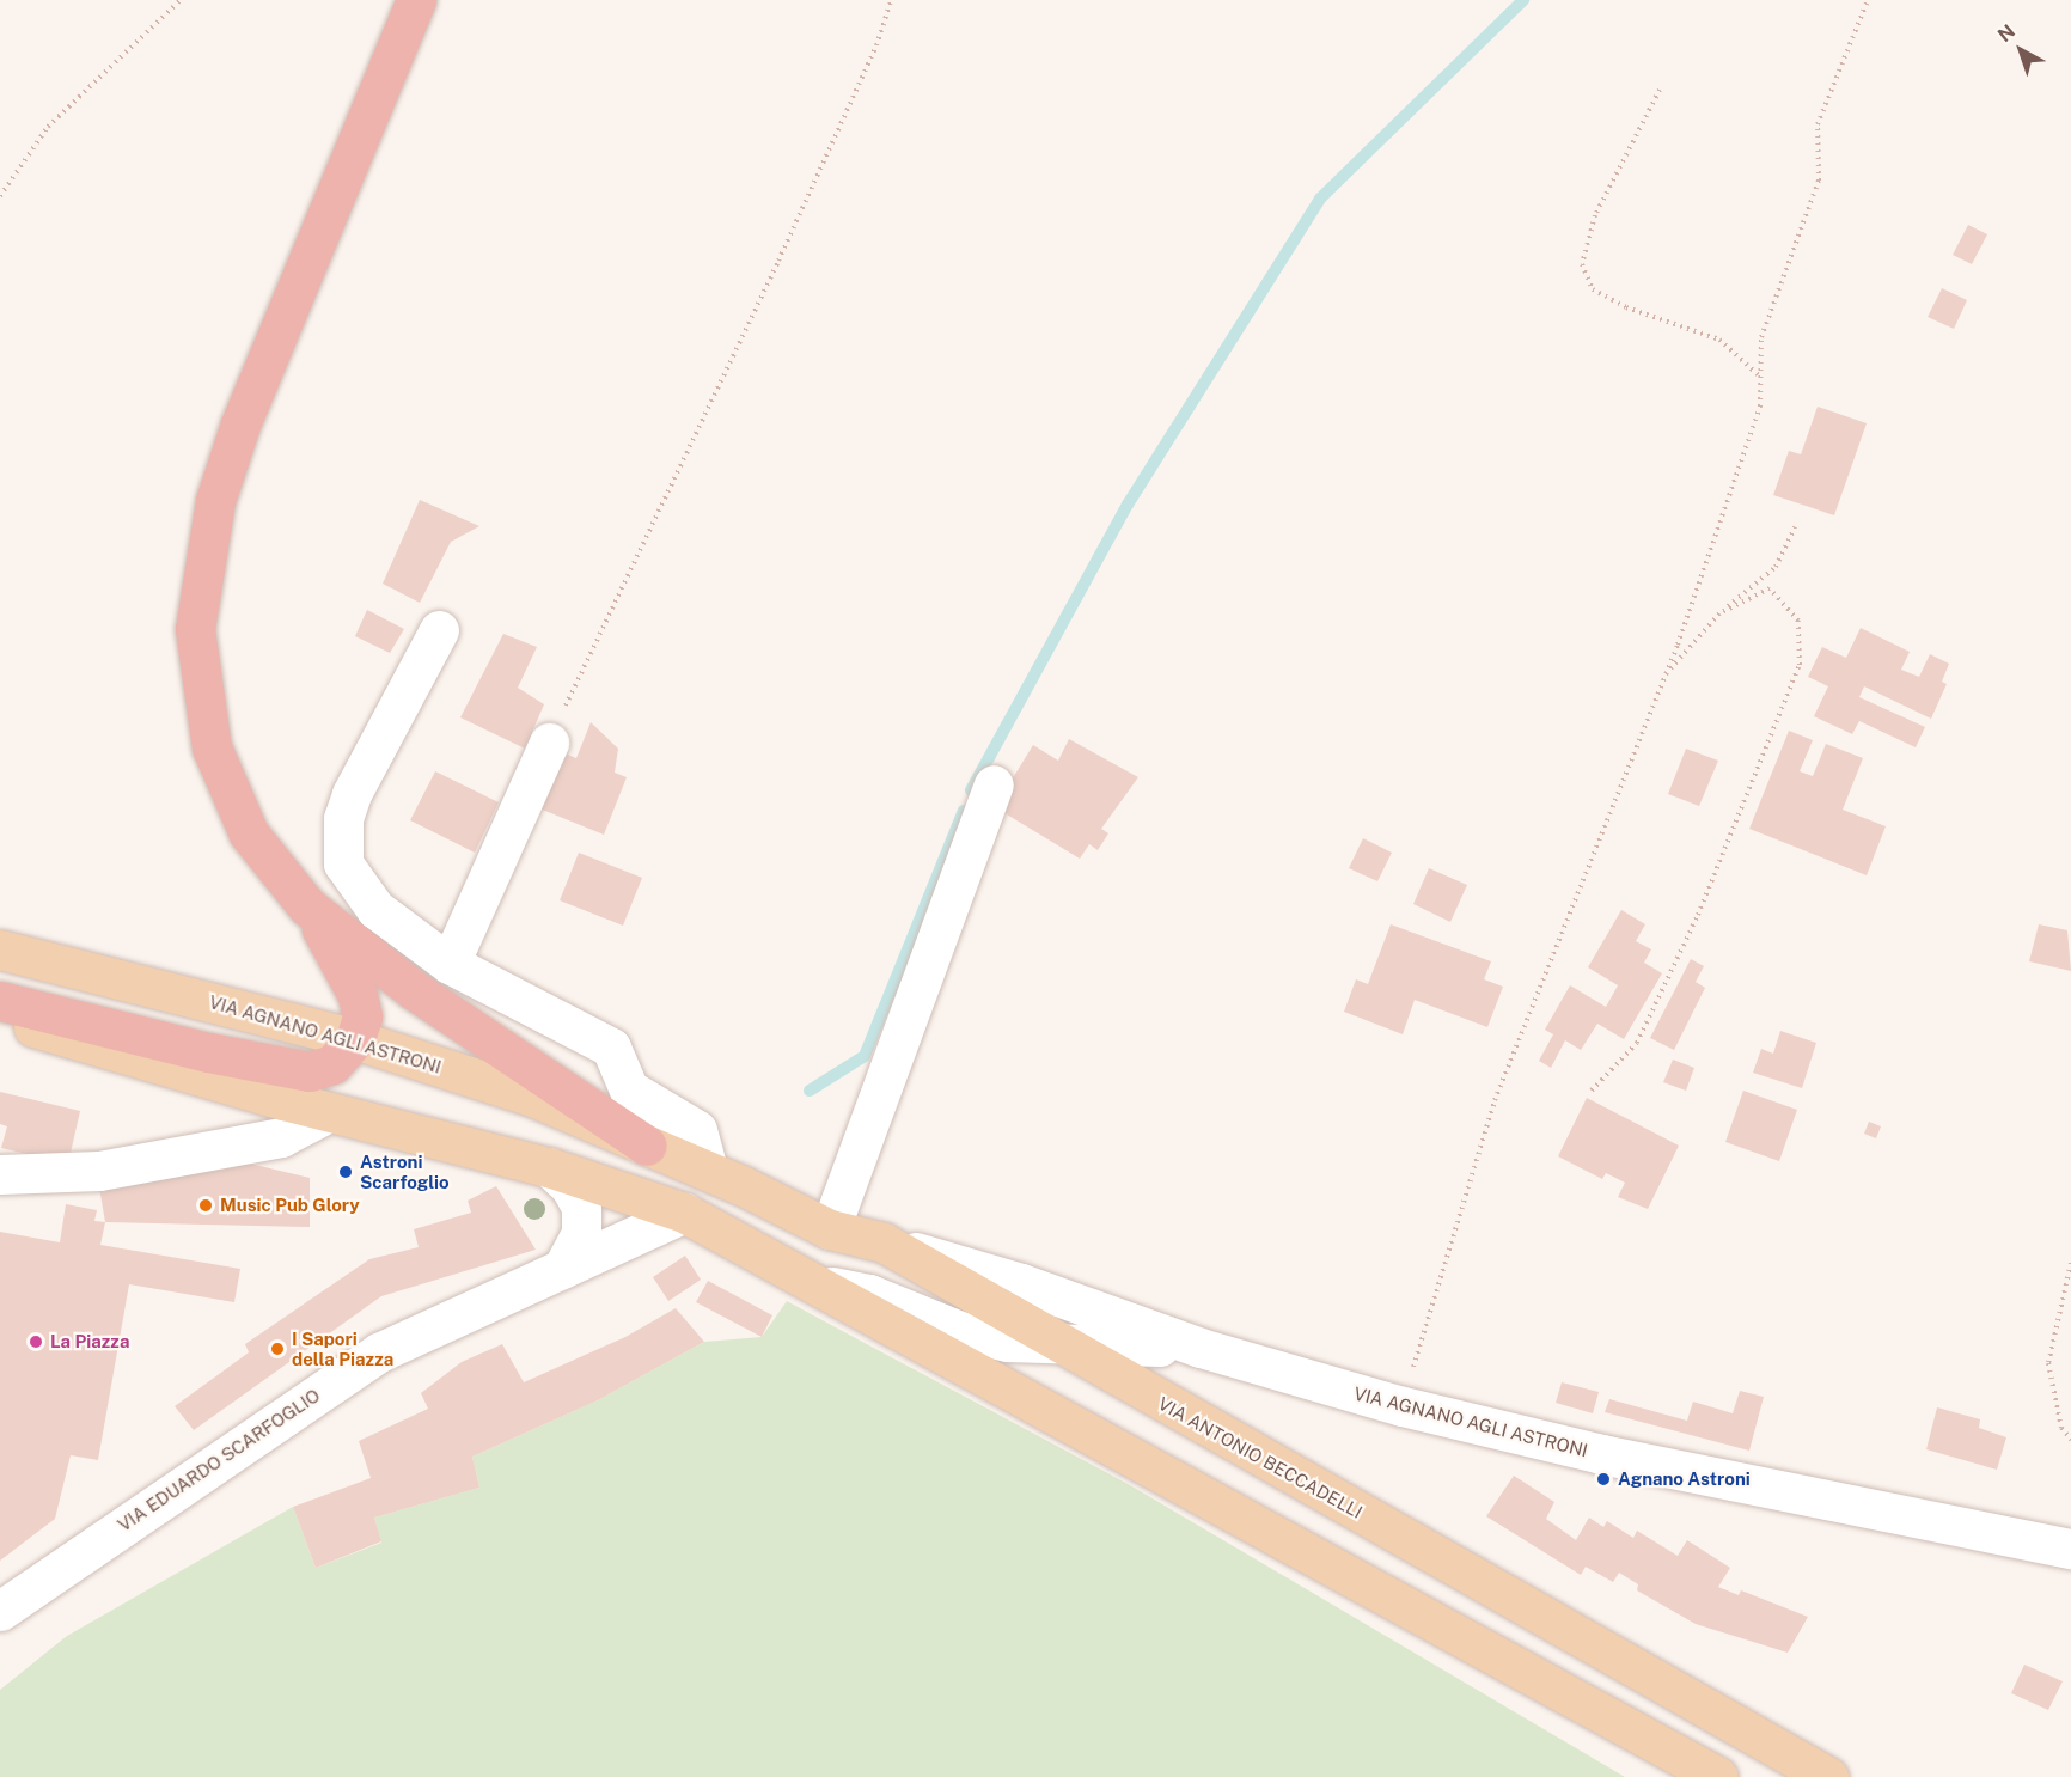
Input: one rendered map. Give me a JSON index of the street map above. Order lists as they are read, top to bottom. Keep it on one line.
{"streets":{"main road":["VIA AGNANO AGLI ASTRONI","VIA ANTONIO BECCADELLI"],"street":["VIA EDUARDO SCARFOGLIO"]},"crossings":[["VIA AGNANO AGLI ASTRONI","VIA ANTONIO BECCADELLI"]],"places":["Astroni Scarfoglio","Music Pub Glory","La Piazza","I Sapori della Piazza","Agnano Astroni"],"north":"top left"}
